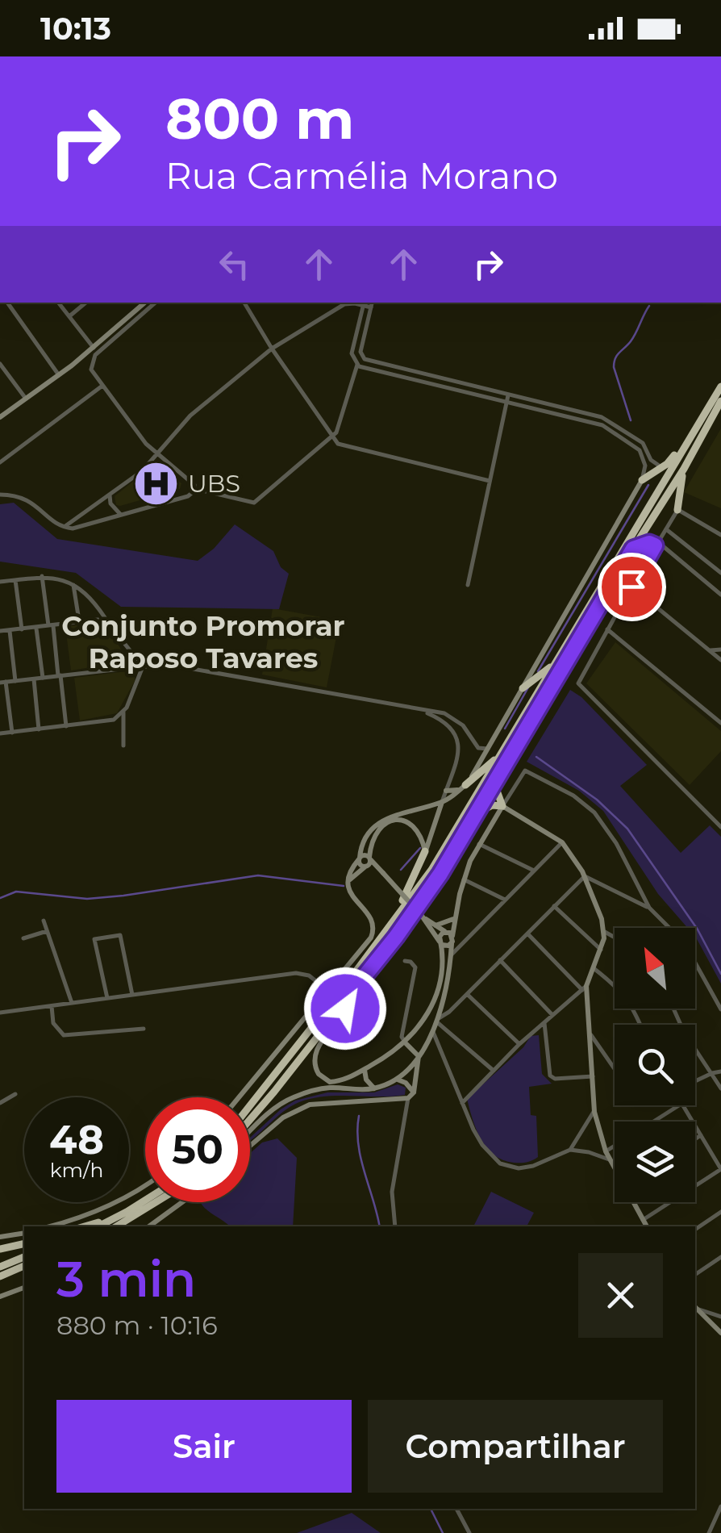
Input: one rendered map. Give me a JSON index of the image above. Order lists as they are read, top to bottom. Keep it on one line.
{"districts":["Conjunto Promorar Raposo Tavares"],"places":{"hospital":["UBS"]},"north":"top left","page":{"status":"10:13","turn":["800 m","Rua Carmélia Morano"],"speed":"48 km/h","limit":"50","heading":["3 min","880 m · 10:16"],"buttons":["Sair","Compartilhar"]}}
